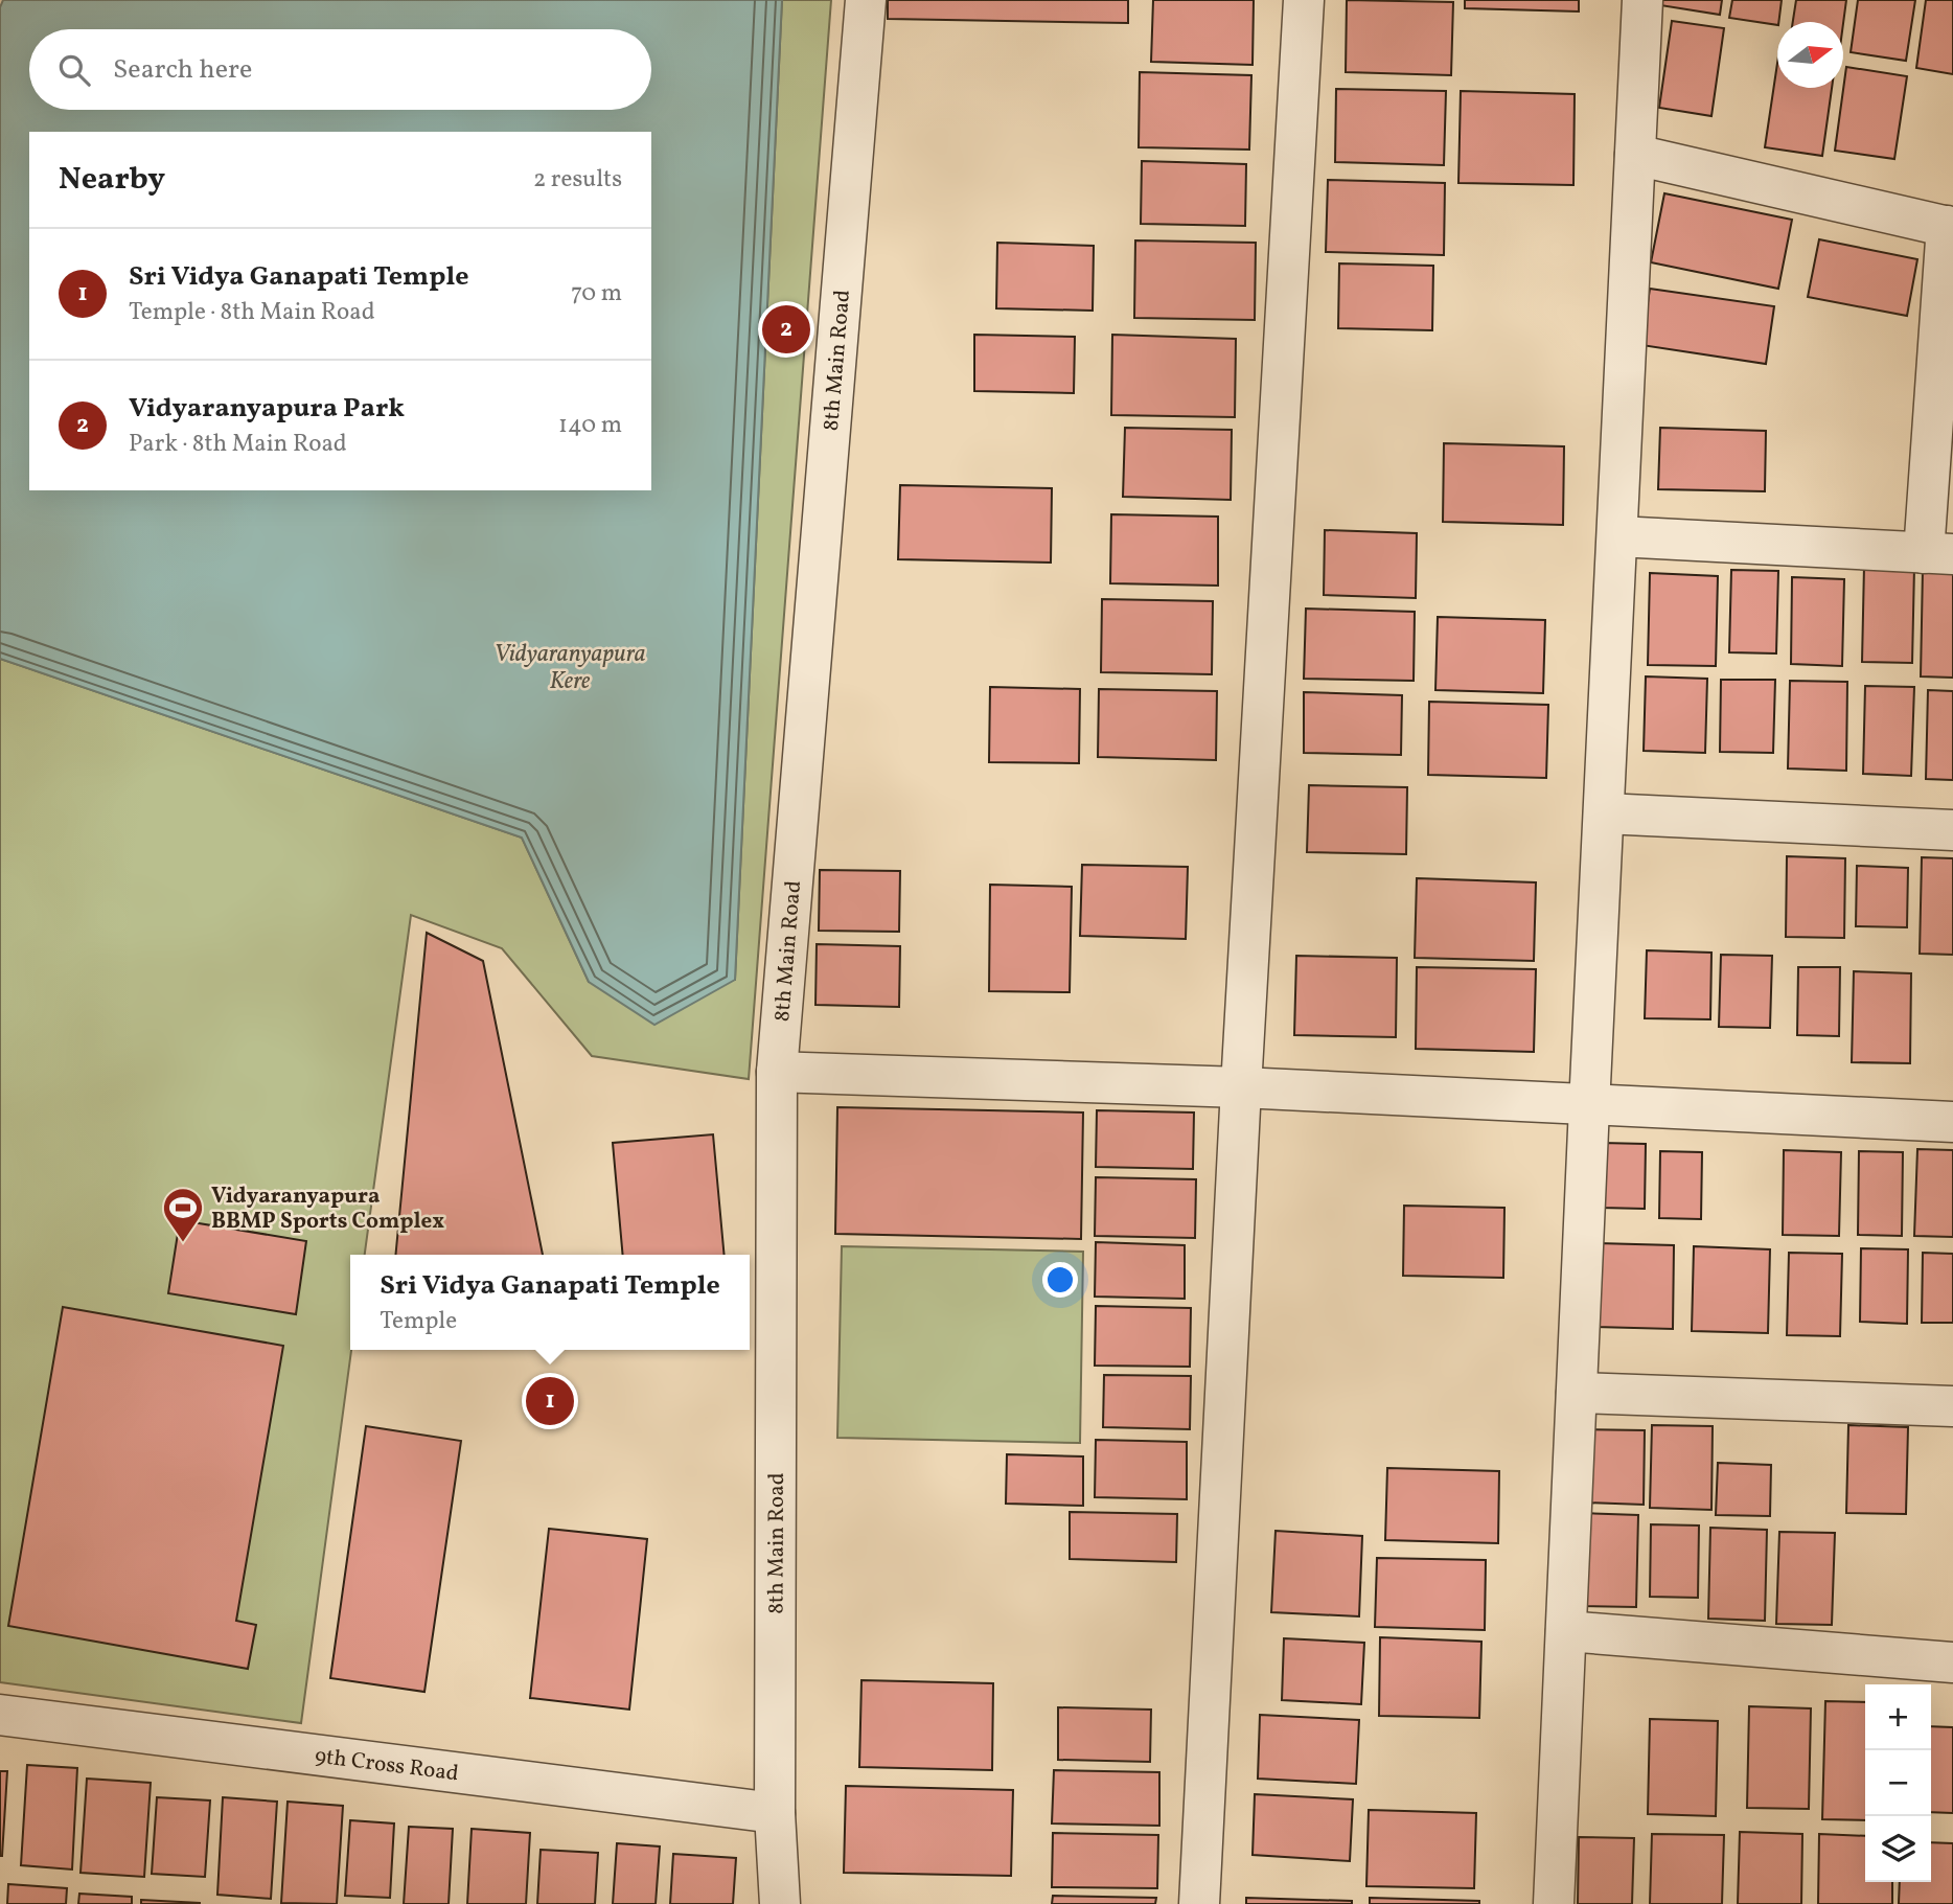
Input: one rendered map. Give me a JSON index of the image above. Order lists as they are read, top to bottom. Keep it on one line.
{"streets":{"street":["8th Main Road","9th Cross Road"]},"crossings":[["8th Main Road","9th Cross Road"]],"water":["Vidyaranyapura Kere"],"places":{"sports":["Vidyaranyapura BBMP Sports Complex"]},"north":"right","page":{"search":"Search here","heading":["Nearby","2 results"],"list":[{"mark":"1","name":"Sri Vidya Ganapati Temple","note":"Temple · 8th Main Road","value":"70 m"},{"mark":"2","name":"Vidyaranyapura Park","note":"Park · 8th Main Road","value":"140 m"}],"pins":["2","1"],"popup":["Sri Vidya Ganapati Temple","Temple"],"map_buttons":["+","−"]}}
